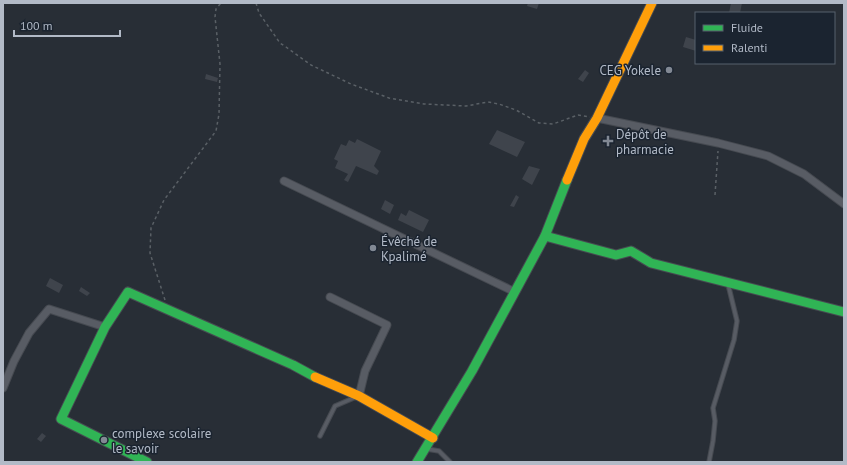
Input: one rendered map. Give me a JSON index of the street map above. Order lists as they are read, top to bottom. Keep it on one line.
{"places":{"other":["CEG Yokele","Évêché de Kpalimé","complexe scolaire le savoir"],"health":["Dépôt de pharmacie"]},"legend":["Fluide","Ralenti"],"scale_bar":"100 m"}
